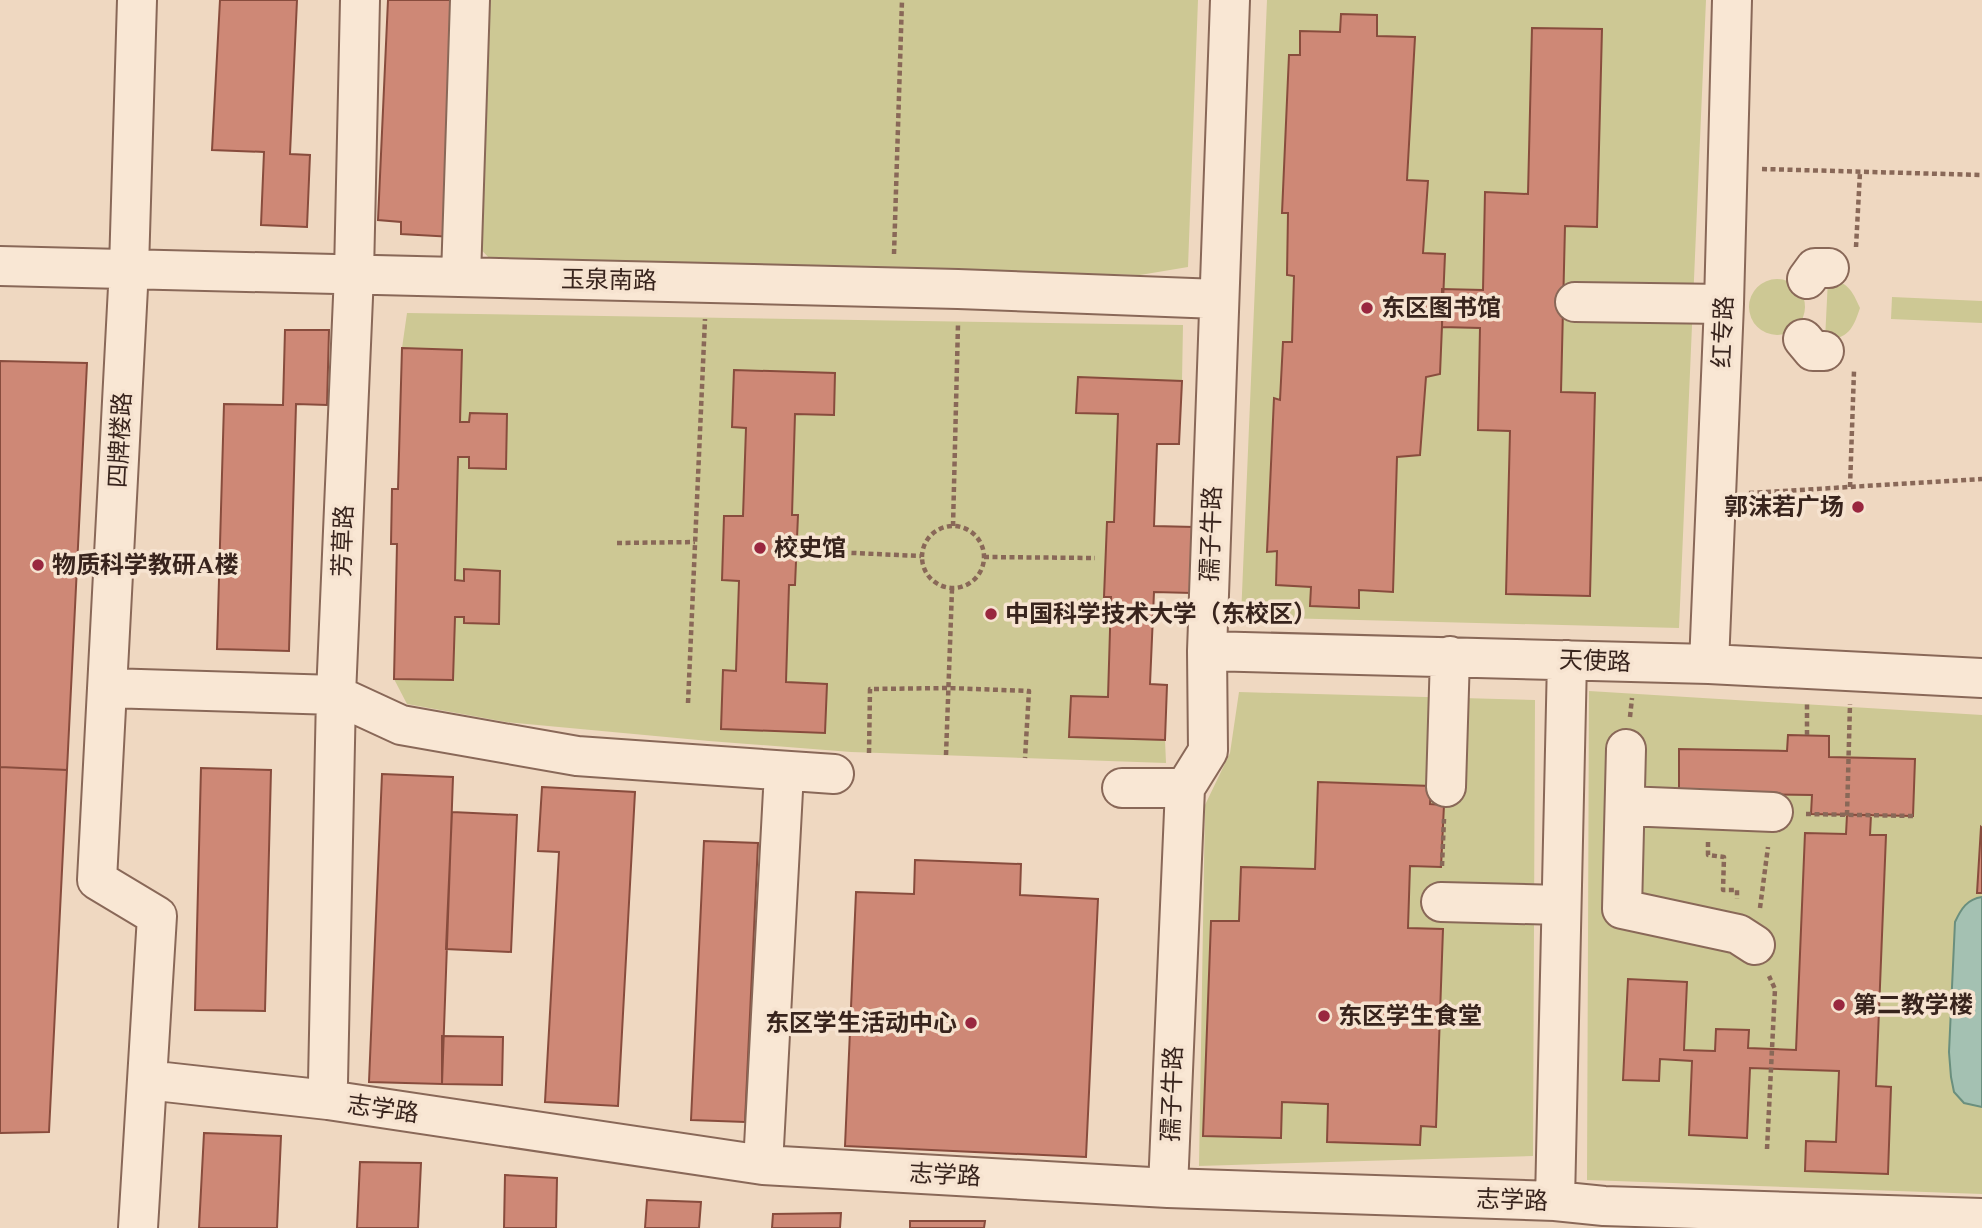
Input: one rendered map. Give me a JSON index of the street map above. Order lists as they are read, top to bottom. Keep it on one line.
{"streets":{"street":["玉泉南路","红专路","四牌楼路","孺子牛路","芳草路","天使路","志学路"]},"crossings":[["玉泉南路","四牌楼路"],["玉泉南路","孺子牛路"],["玉泉南路","芳草路"],["红专路","天使路"],["四牌楼路","志学路"],["孺子牛路","天使路"],["孺子牛路","志学路"]],"places":["东区图书馆","郭沫若广场","校史馆","物质科学教研A楼","中国科学技术大学（东校区）","第二教学楼","东区学生食堂","东区学生活动中心"]}
